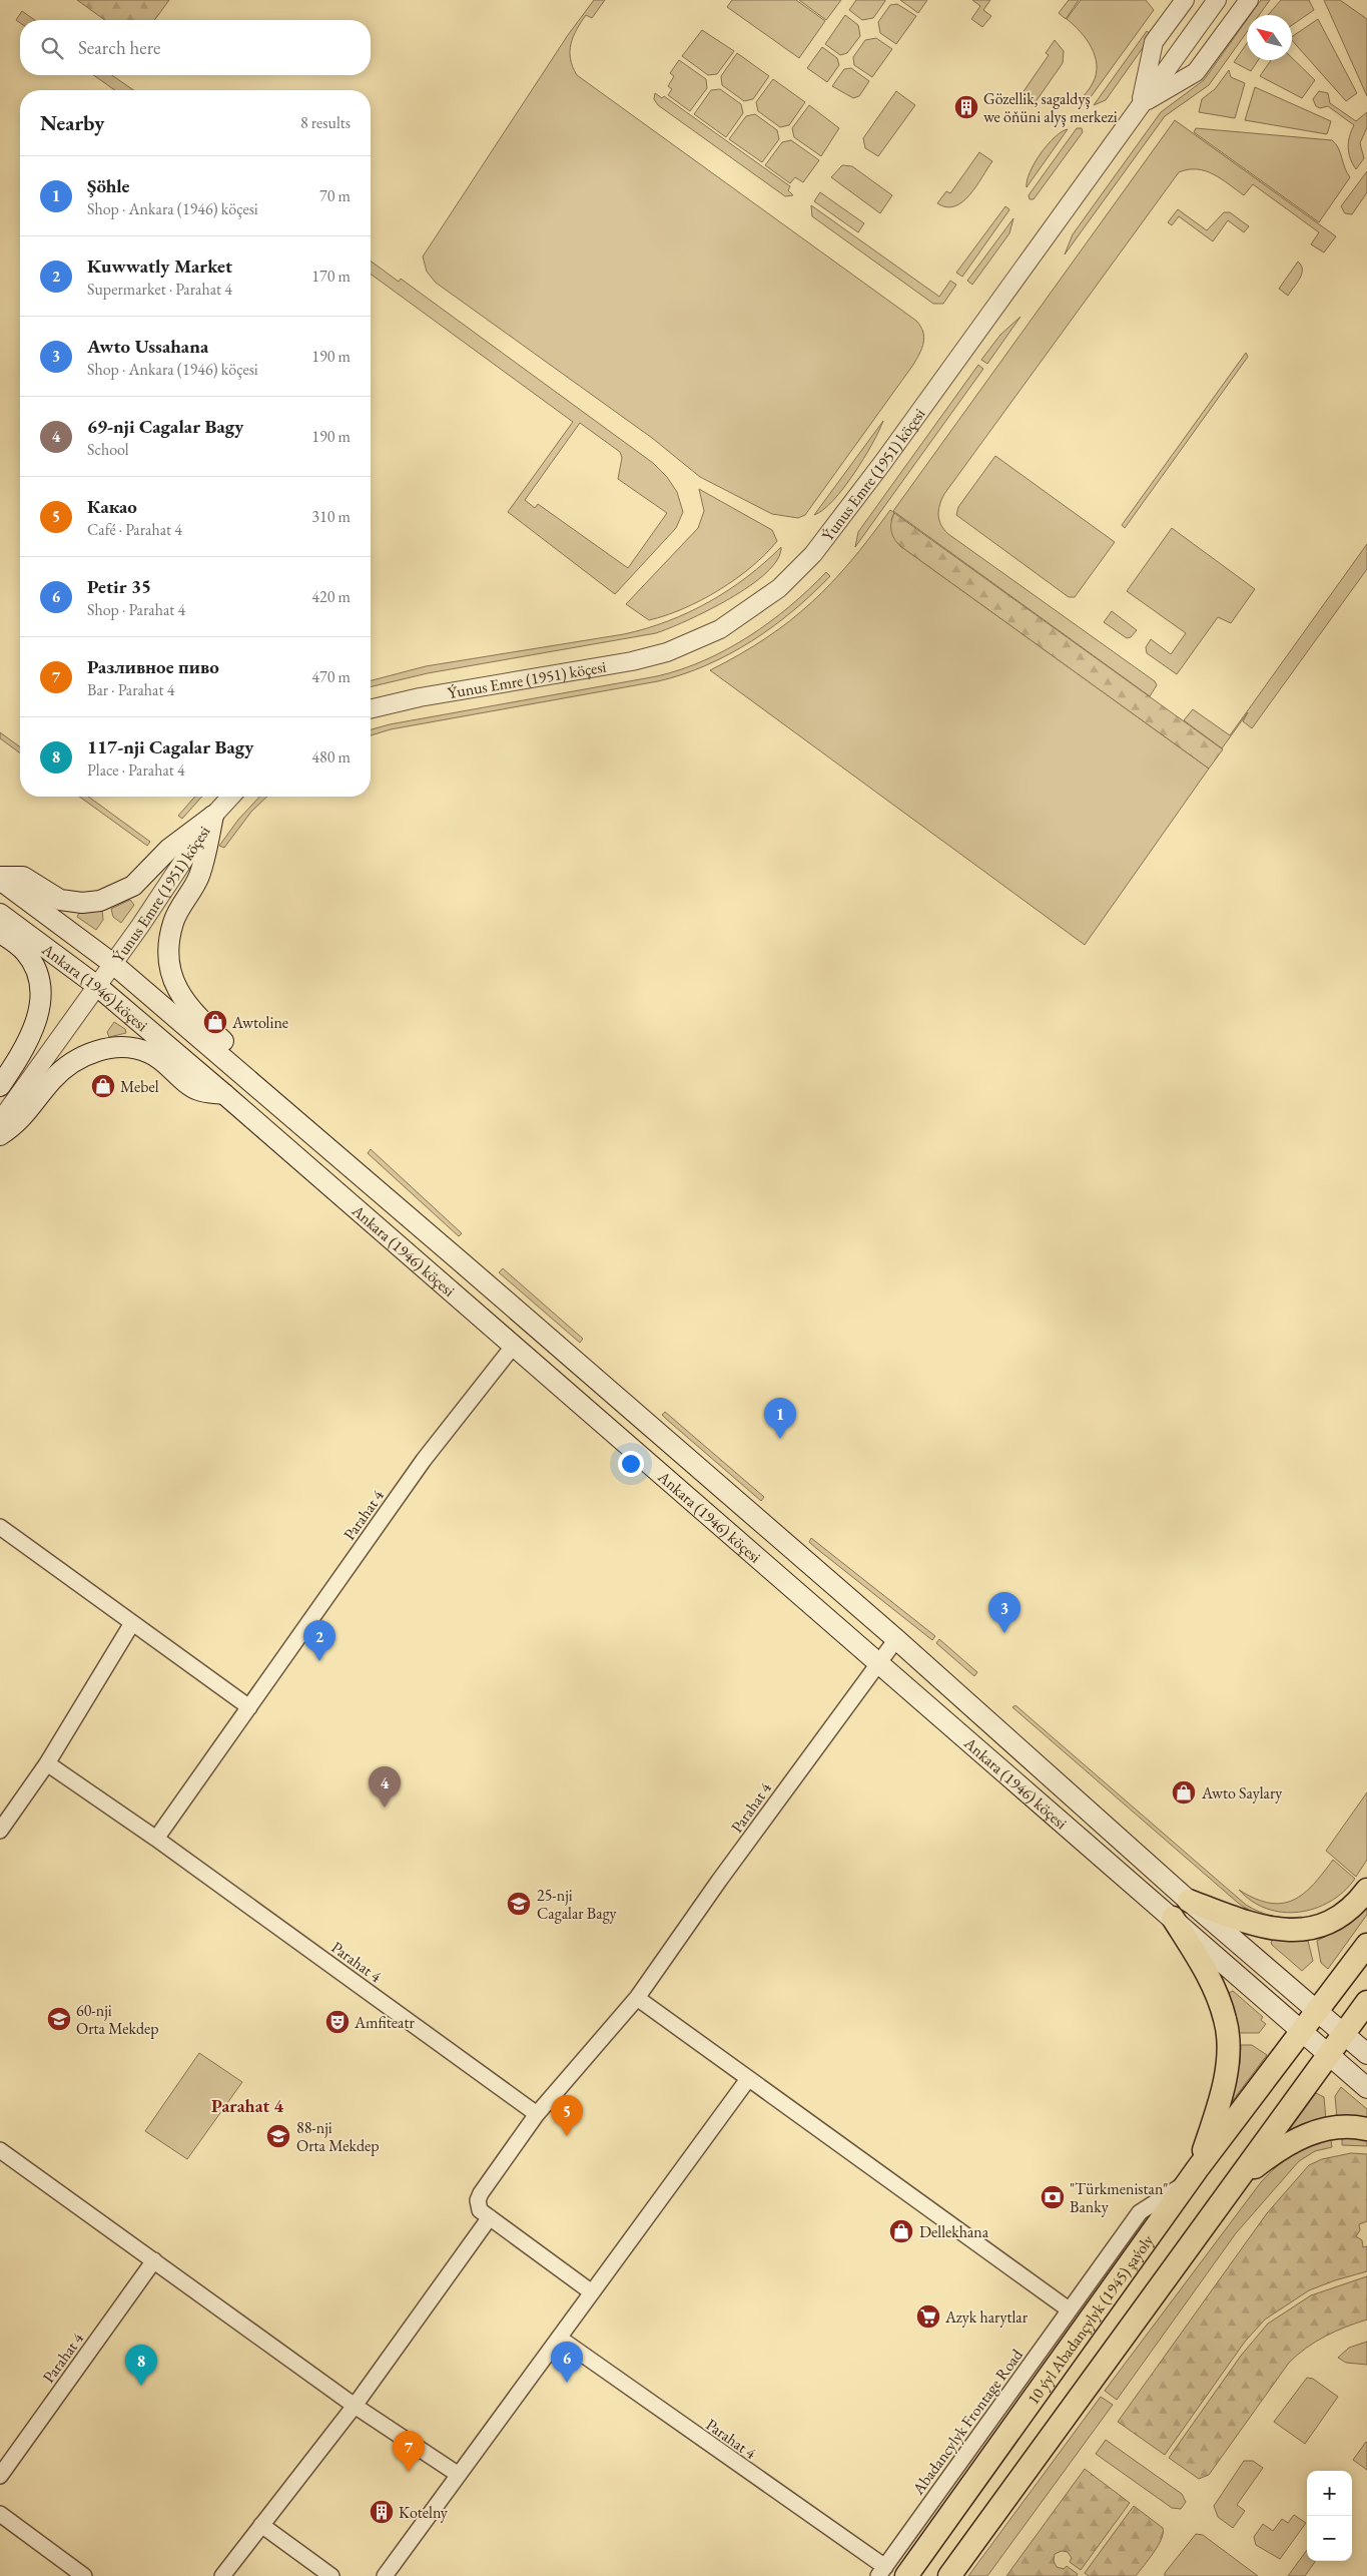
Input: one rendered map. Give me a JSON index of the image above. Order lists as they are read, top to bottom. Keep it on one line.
{"streets":{"main road":["Ankara (1946) köçesi","10 ýyl Abadançylyk (1945) şaýoly"],"street":["Ýunus Emre (1951) köçesi","Parahat 4","Abadancylyk Frontage Road"]},"crossings":[["Ýunus Emre (1951) köçesi","Ankara (1946) köçesi"],["Ankara (1946) köçesi","Parahat 4"],["Ankara (1946) köçesi","10 ýyl Abadançylyk (1945) şaýoly"],["Parahat 4","Abadancylyk Frontage Road"],["10 ýyl Abadançylyk (1945) şaýoly","Abadancylyk Frontage Road"]],"districts":["Parahat 4"],"places":{"building":["Gözellik, sagaldyş we öňüni alyş merkezi","Kotelny"],"shop":["Awtoline","Mebel","Awto Saylary","Dellekhana"],"school or university":["25-nji Cagalar Bagy","60-nji Orta Mekdep","88-nji Orta Mekdep"],"theatre":["Amfiteatr"],"bank":["\"Türkmenistan\" Banky"],"supermarket":["Azyk harytlar"]},"north":"top left","page":{"search":"Search here","heading":["Nearby","8 results"],"list":[{"mark":"1","name":"Şöhle","note":"Shop · Ankara (1946) köçesi","value":"70 m"},{"mark":"2","name":"Kuwwatly Market","note":"Supermarket · Parahat 4","value":"170 m"},{"mark":"3","name":"Awto Ussahana","note":"Shop · Ankara (1946) köçesi","value":"190 m"},{"mark":"4","name":"69-nji Cagalar Bagy","note":"School","value":"190 m"},{"mark":"5","name":"Какао","note":"Café · Parahat 4","value":"310 m"},{"mark":"6","name":"Petir 35","note":"Shop · Parahat 4","value":"420 m"},{"mark":"7","name":"Разливное пиво","note":"Bar · Parahat 4","value":"470 m"},{"mark":"8","name":"117-nji Cagalar Bagy","note":"Place · Parahat 4","value":"480 m"}],"pins":["1","3","2","4","5","6","8","7"],"map_buttons":["+","−"]}}
